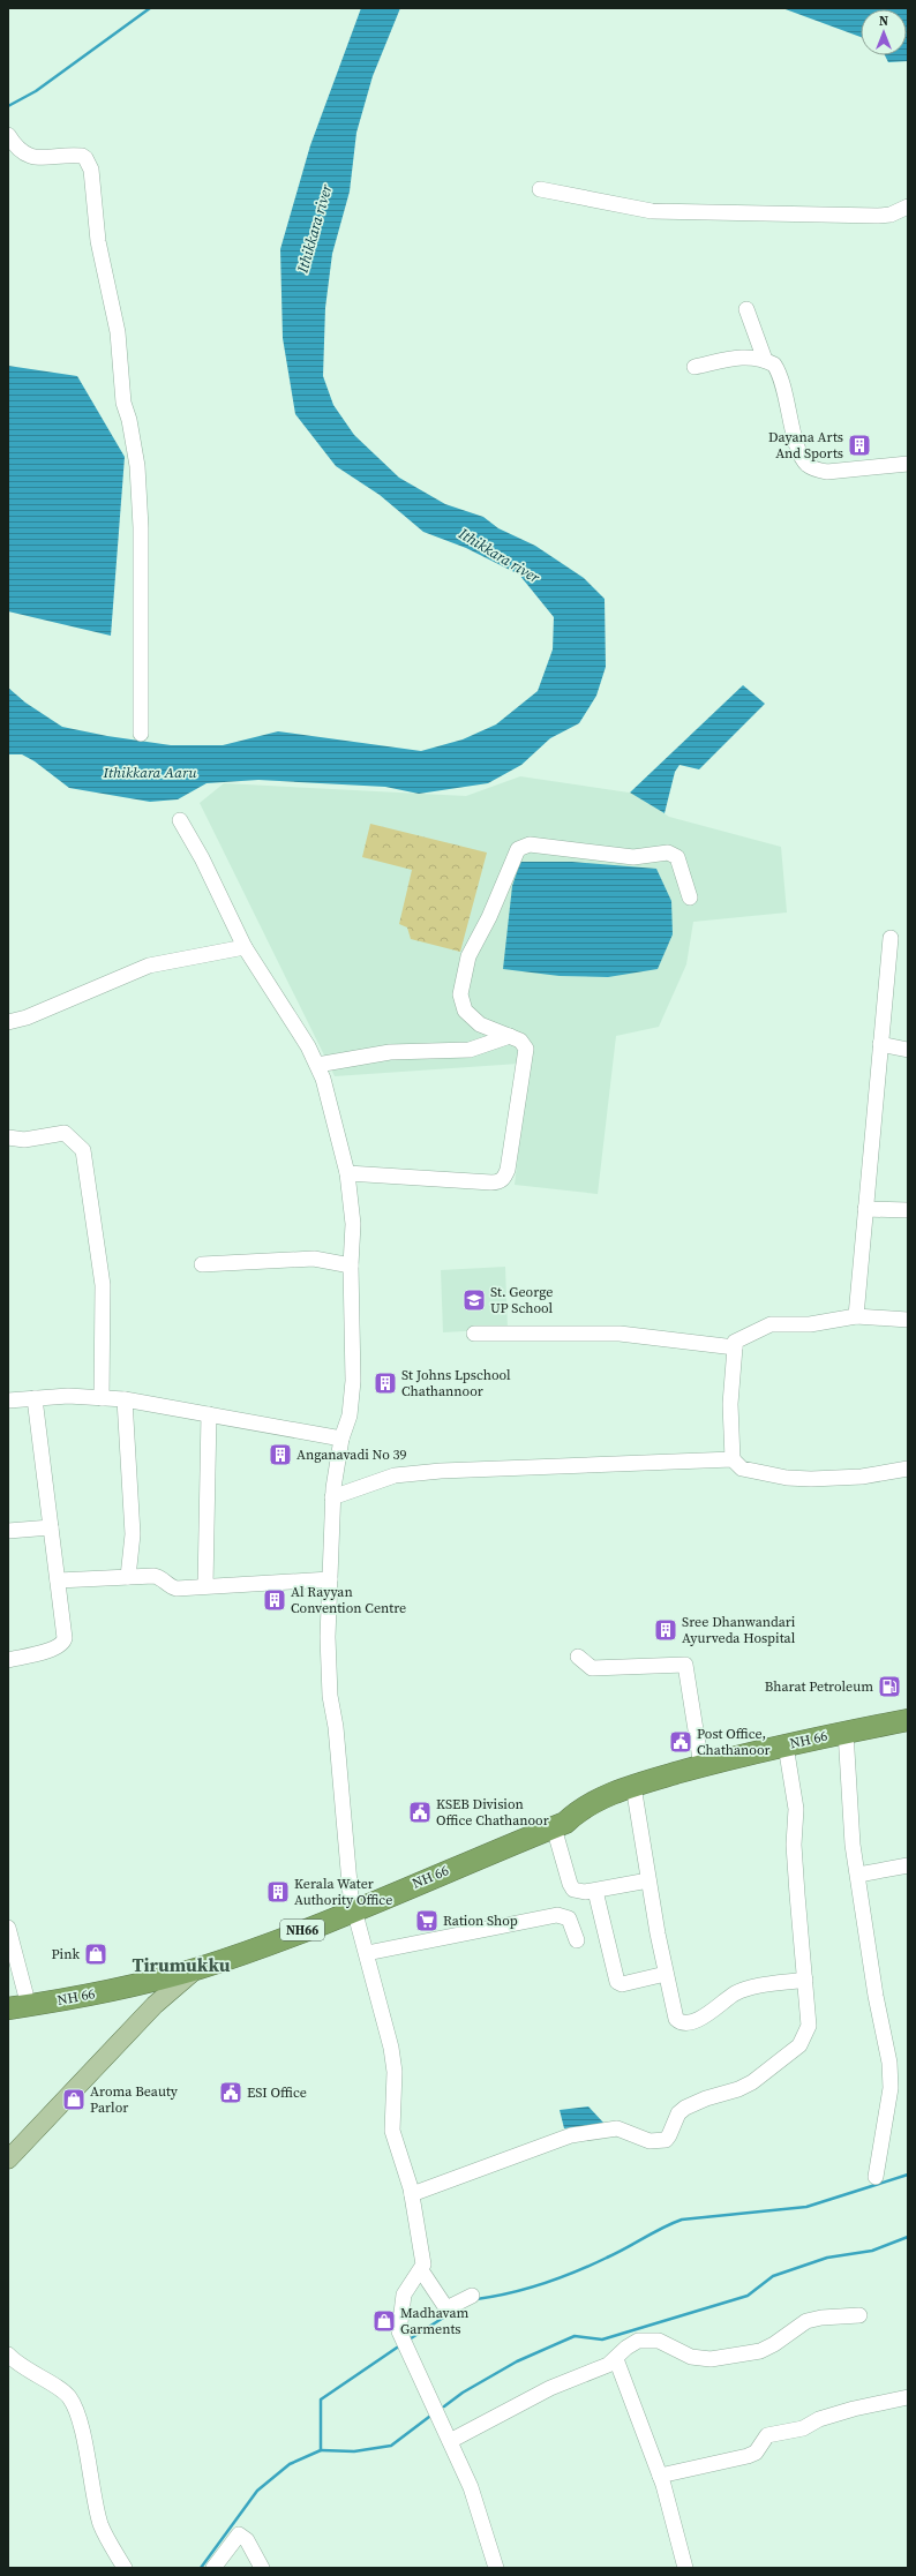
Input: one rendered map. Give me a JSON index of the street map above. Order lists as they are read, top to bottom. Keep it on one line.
{"streets":{"highway":["NH 66","NH66"]},"districts":["Tirumukku"],"water":["Ithikkara river","Ithikkara Aaru"],"places":{"building":["Dayana Arts And Sports","St Johns Lpschool Chathannoor","Anganavadi No 39","Al Rayyan Convention Centre","Sree Dhanwandari Ayurveda Hospital","Kerala Water Authority Office"],"school or university":["St. George UP School"],"fuel station":["Bharat Petroleum"],"public building":["Post Office, Chathanoor","KSEB Division Office Chathanoor","ESI Office"],"supermarket":["Ration Shop"],"shop":["Pink","Aroma Beauty Parlor","Madhavam Garments"]},"north":"top"}
